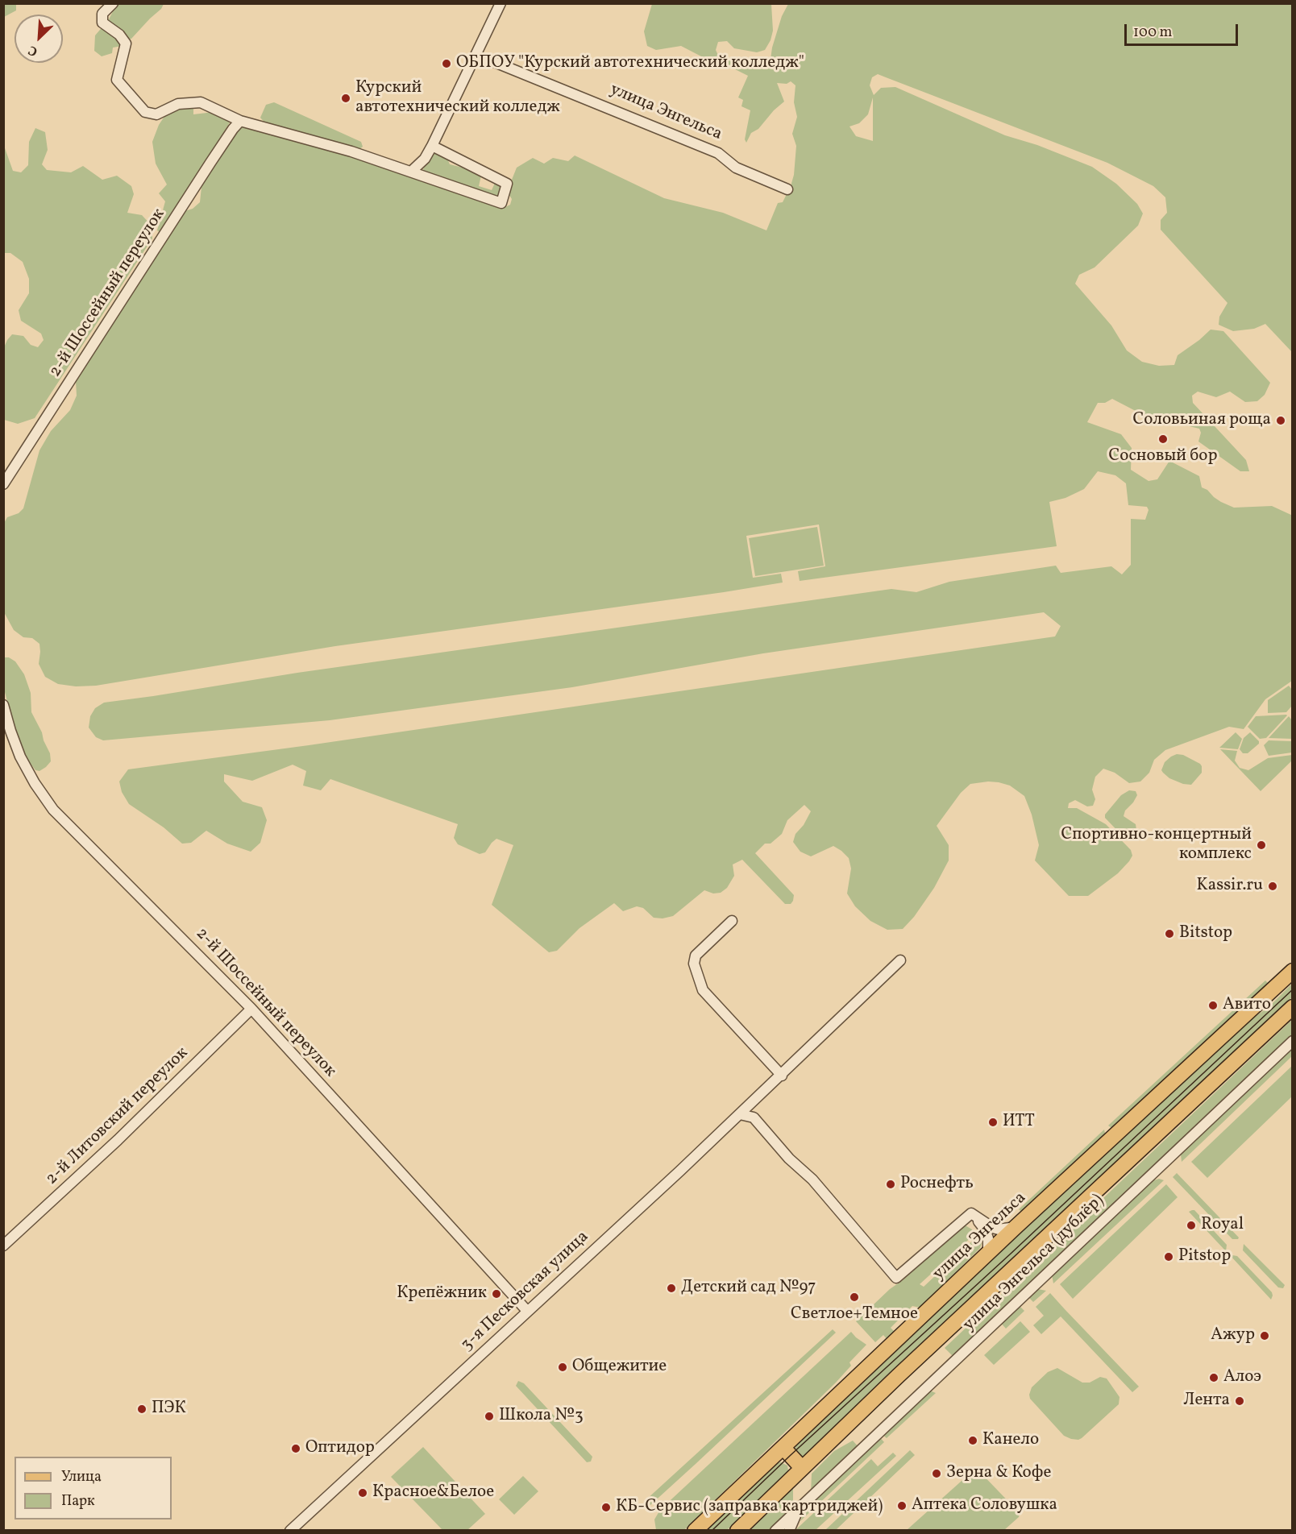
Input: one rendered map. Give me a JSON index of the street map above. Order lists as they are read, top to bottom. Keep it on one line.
{"streets":{"main road":["улица Энгельса"],"street":["2-й Шоссейный переулок","2-й Литовский переулок","улица Энгельса (дублёр)","3-я Песковская улица"]},"crossings":[["улица Энгельса","3-я Песковская улица"],["2-й Шоссейный переулок","2-й Литовский переулок"],["2-й Шоссейный переулок","3-я Песковская улица"]],"places":["ОБПОУ \"Курский автотехнический колледж\"","Курский автотехнический колледж","Соловьиная роща","Сосновый бор","Спортивно-концертный комплекс","Kassir.ru","Bitstop","Авито","ИТТ","Роснефть","Royal","Pitstop","Детский сад №97","Крепёжник","Светлое+Темное","Ажур","Общежитие","Алоэ","Лента","ПЭК","Школа №3","Канело","Оптидор","Зерна & Кофе","Красное&Белое","Аптека Соловушка","КБ-Сервис (заправка картриджей)"],"legend":["Улица","Парк"],"scale_bar":"100 m","north":"bottom left"}
